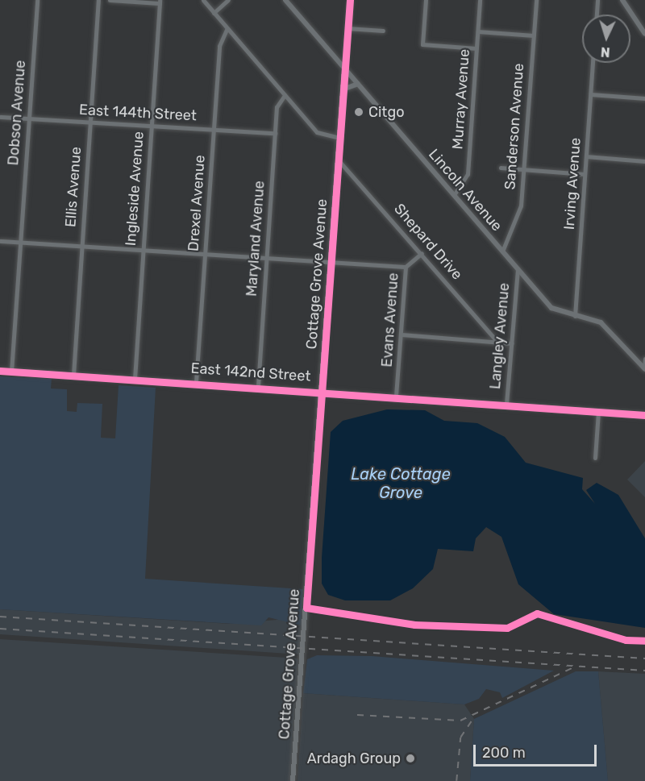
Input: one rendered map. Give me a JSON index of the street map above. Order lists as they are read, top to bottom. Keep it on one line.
{"streets":{"street":["Murray Avenue","Dobson Avenue","East 144th Street","Sanderson Avenue","Irving Avenue","Ellis Avenue","Ingleside Avenue","Lincoln Avenue","Drexel Avenue","Maryland Avenue","Shepard Drive","Cottage Grove Avenue","Evans Avenue","Langley Avenue","East 142nd Street"]},"crossings":[["Murray Avenue","Lincoln Avenue"],["Dobson Avenue","East 144th Street"],["Dobson Avenue","East 142nd Street"],["East 144th Street","Ellis Avenue"],["East 144th Street","Ingleside Avenue"],["East 144th Street","Drexel Avenue"],["East 144th Street","Maryland Avenue"],["Sanderson Avenue","Lincoln Avenue"],["Irving Avenue","Lincoln Avenue"],["Ellis Avenue","East 142nd Street"],["Ingleside Avenue","East 142nd Street"],["Lincoln Avenue","Cottage Grove Avenue"],["Lincoln Avenue","Langley Avenue"],["Drexel Avenue","East 142nd Street"],["Maryland Avenue","East 142nd Street"],["Shepard Drive","Cottage Grove Avenue"],["Shepard Drive","Evans Avenue"],["Cottage Grove Avenue","East 142nd Street"],["Evans Avenue","East 142nd Street"],["Langley Avenue","East 142nd Street"]],"water":["Lake Cottage Grove"],"places":["Citgo","Ardagh Group"],"scale_bar":"200 m","north":"bottom"}
